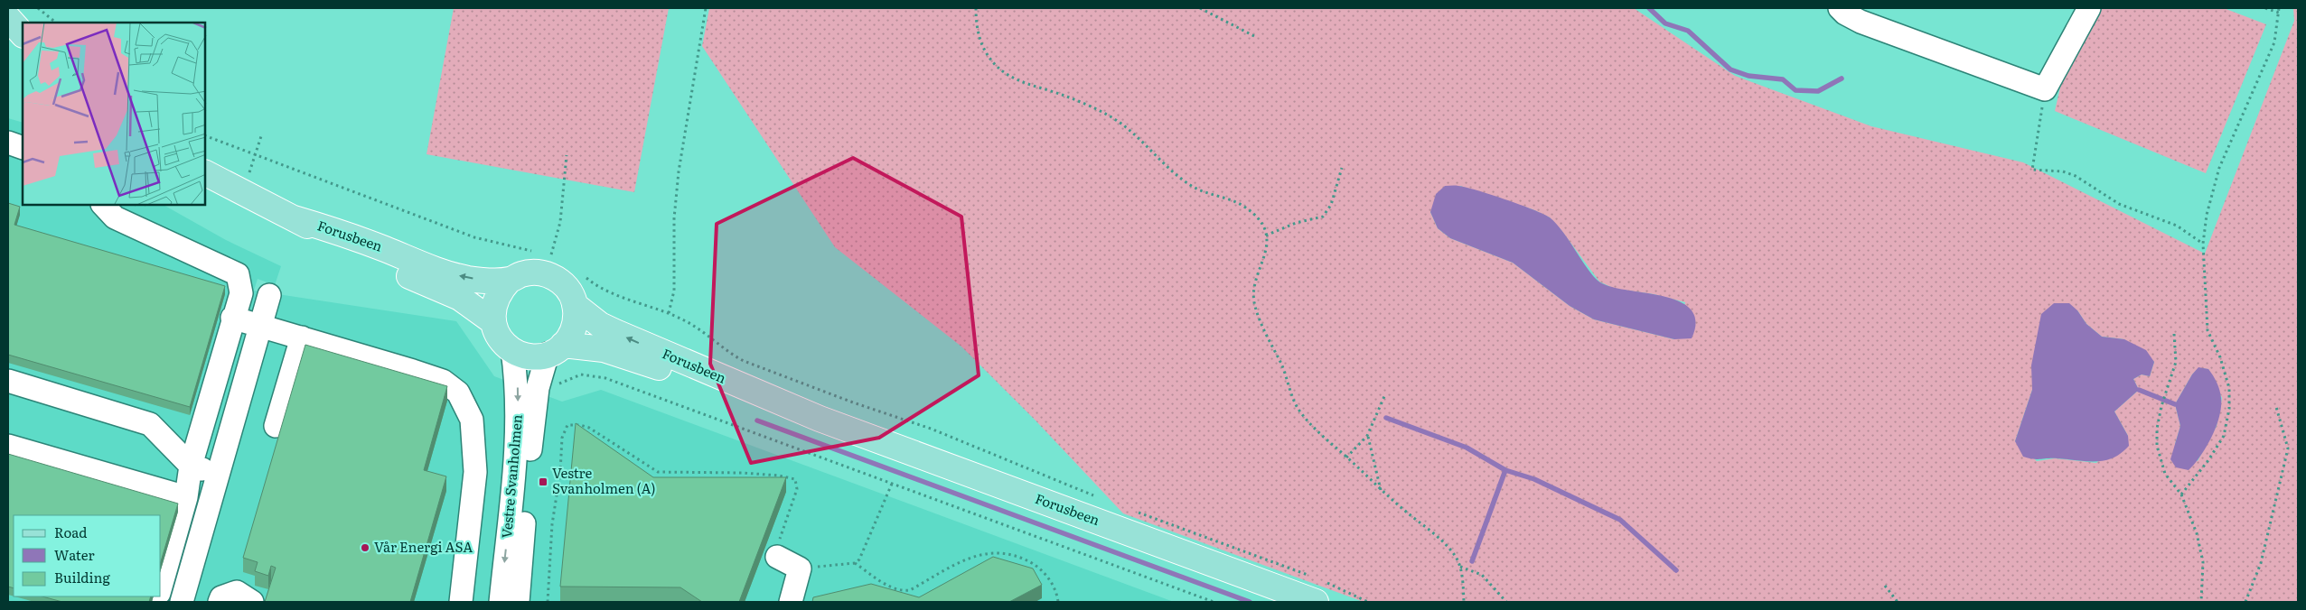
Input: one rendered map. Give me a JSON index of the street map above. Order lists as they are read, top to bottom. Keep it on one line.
{"streets":{"main road":["Forusbeen"],"street":["Vestre Svanholmen"]},"crossings":[["Forusbeen","Vestre Svanholmen"]],"places":{"transit":["Vestre Svanholmen (A)"],"other":["Vår Energi ASA"]},"legend":["Road","Water","Building"]}
